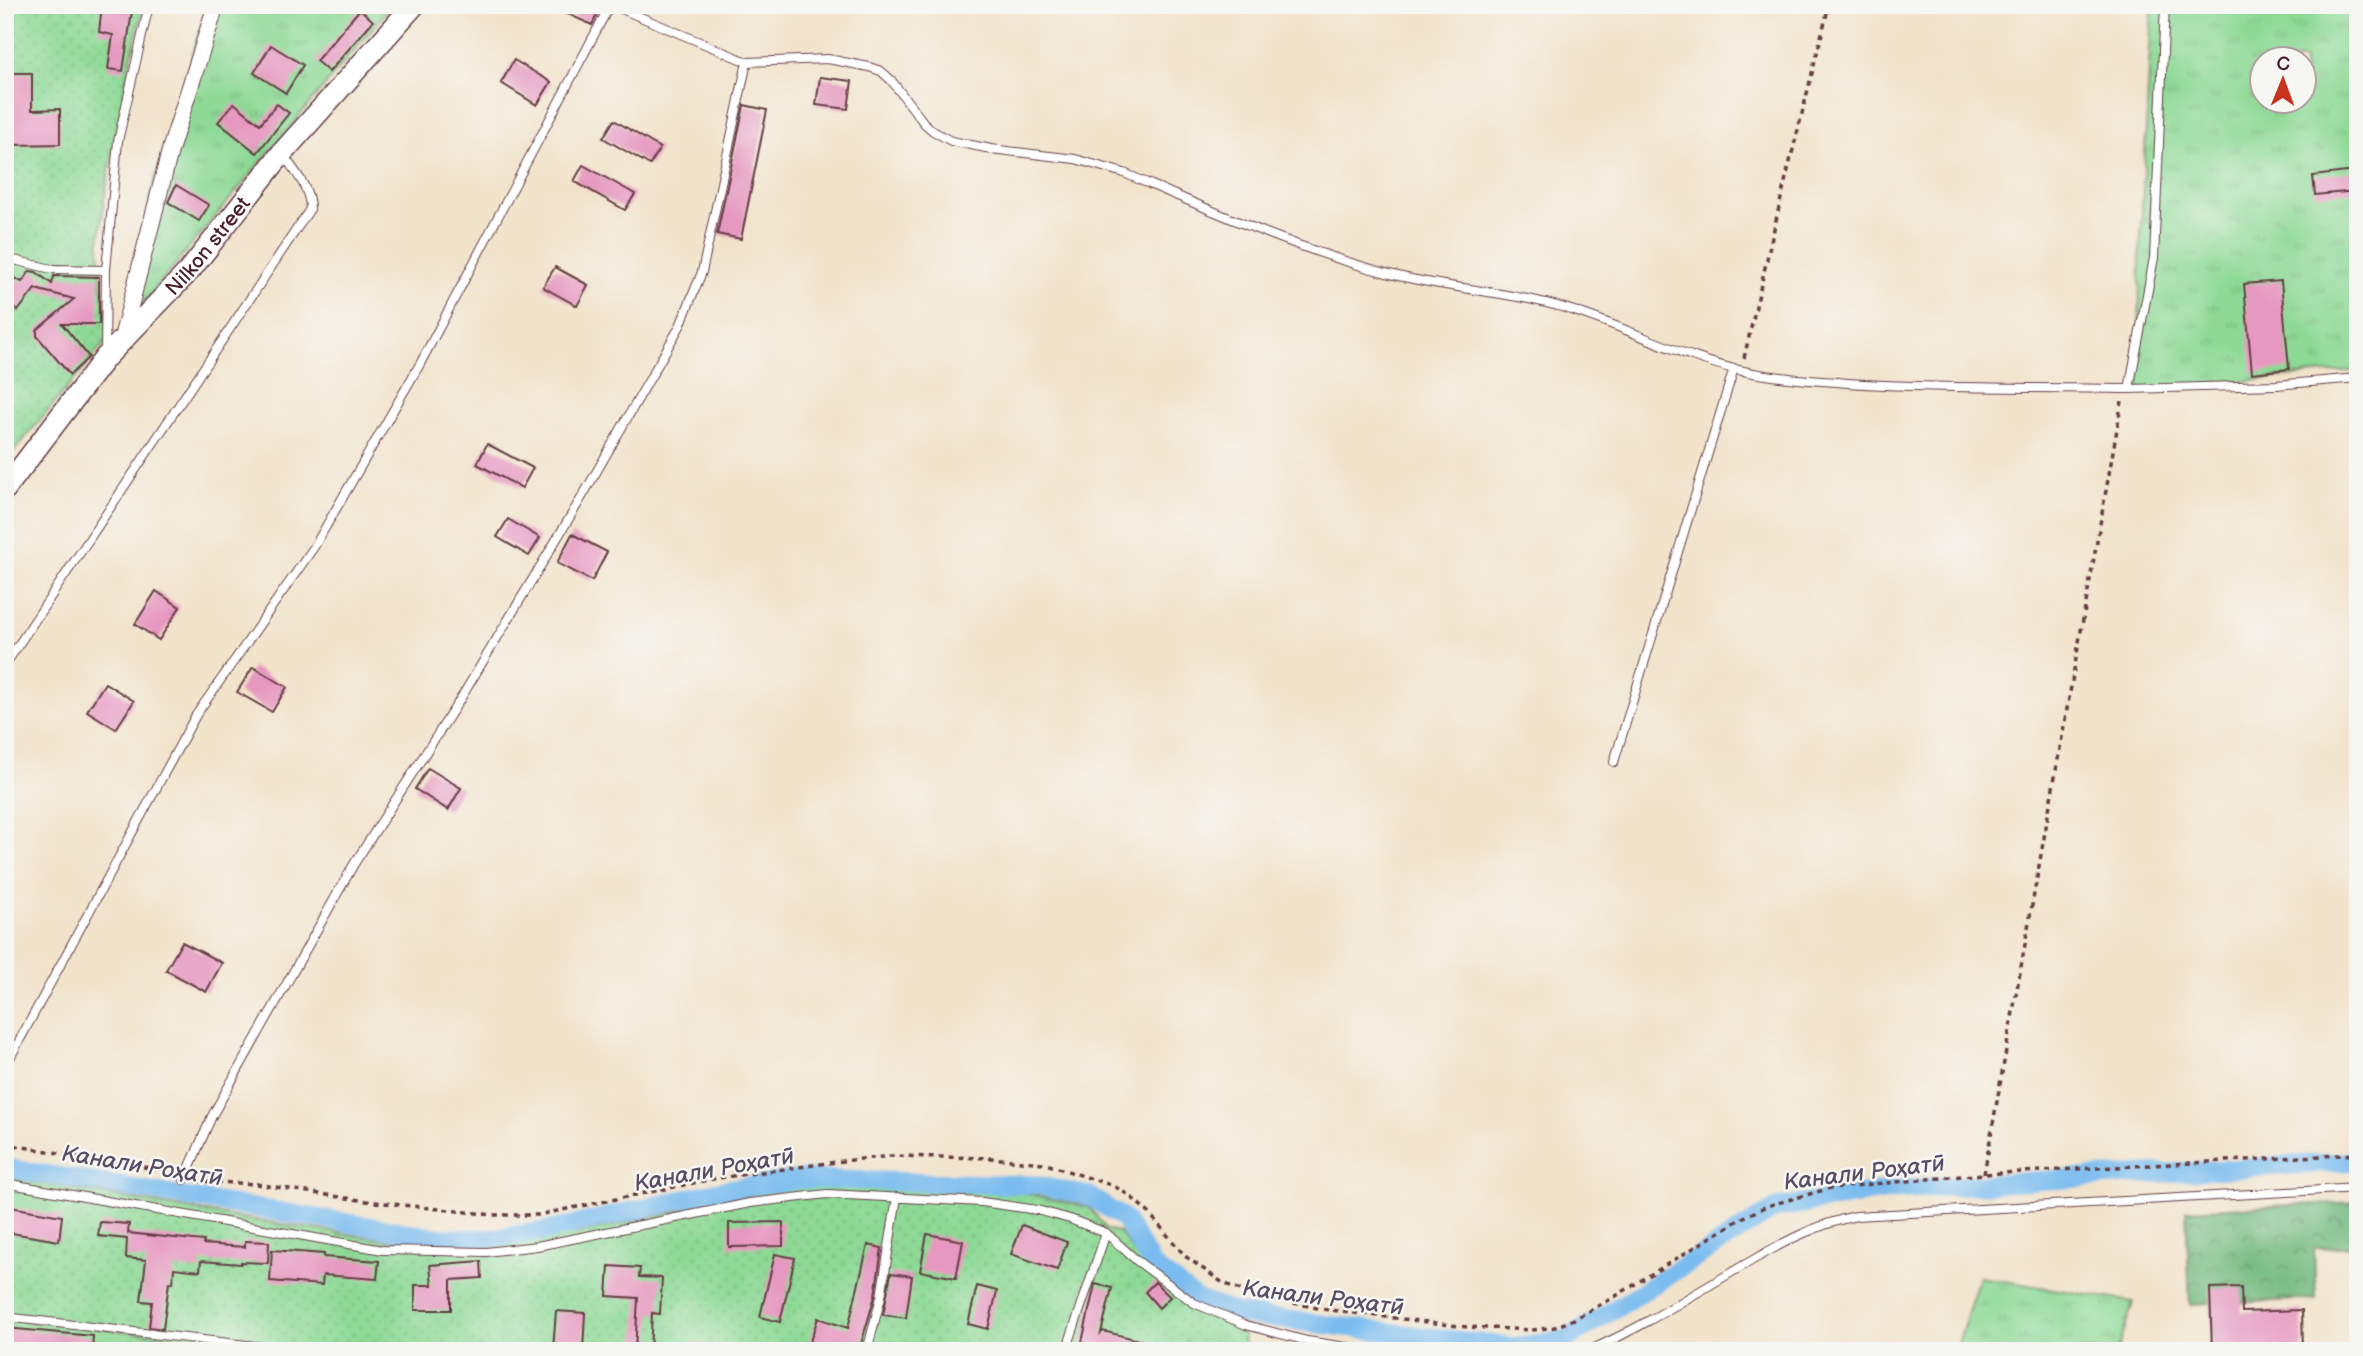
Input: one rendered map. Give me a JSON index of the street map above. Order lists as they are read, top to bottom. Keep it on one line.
{"streets":{"street":["Nilkon street"]},"water":["Канали Роҳатӣ"],"north":"top"}
